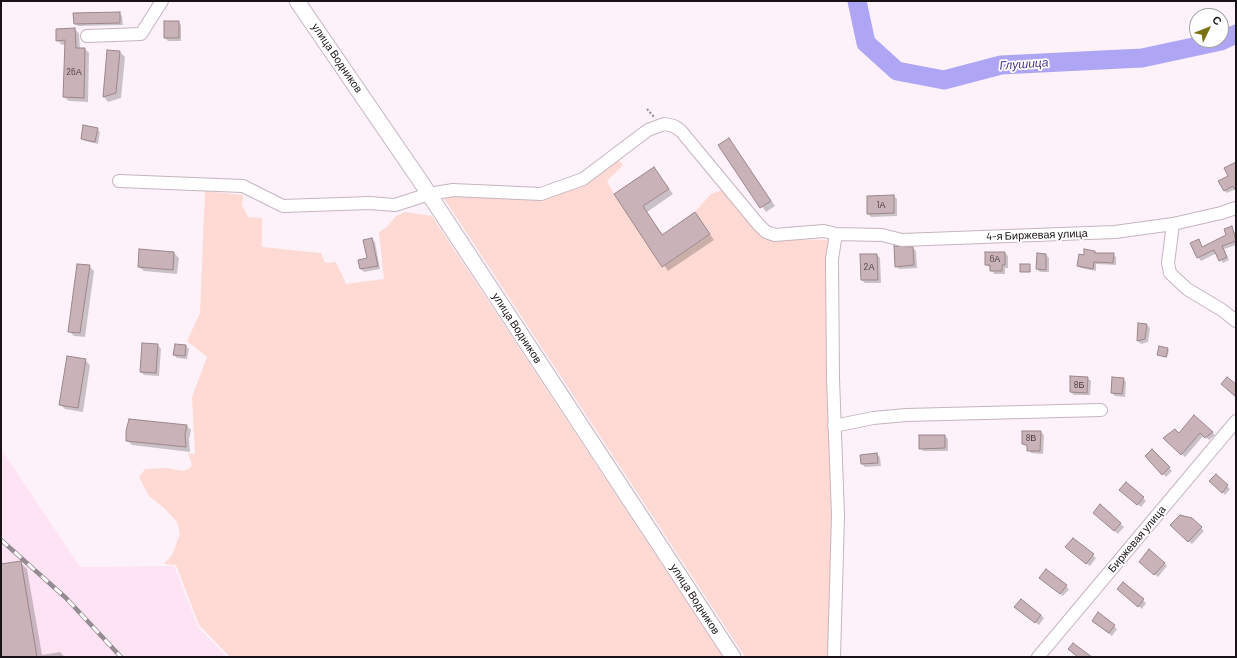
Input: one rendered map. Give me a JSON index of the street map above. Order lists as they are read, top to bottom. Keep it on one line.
{"streets":{"main road":["улица Водников"],"street":["4-я Биржевая улица","Биржевая улица"]},"crossings":[["улица Водников","4-я Биржевая улица"]],"water":["Глушица"],"house_numbers":["26А","1А","6А","2А","8Б","8В"],"north":"top right"}
